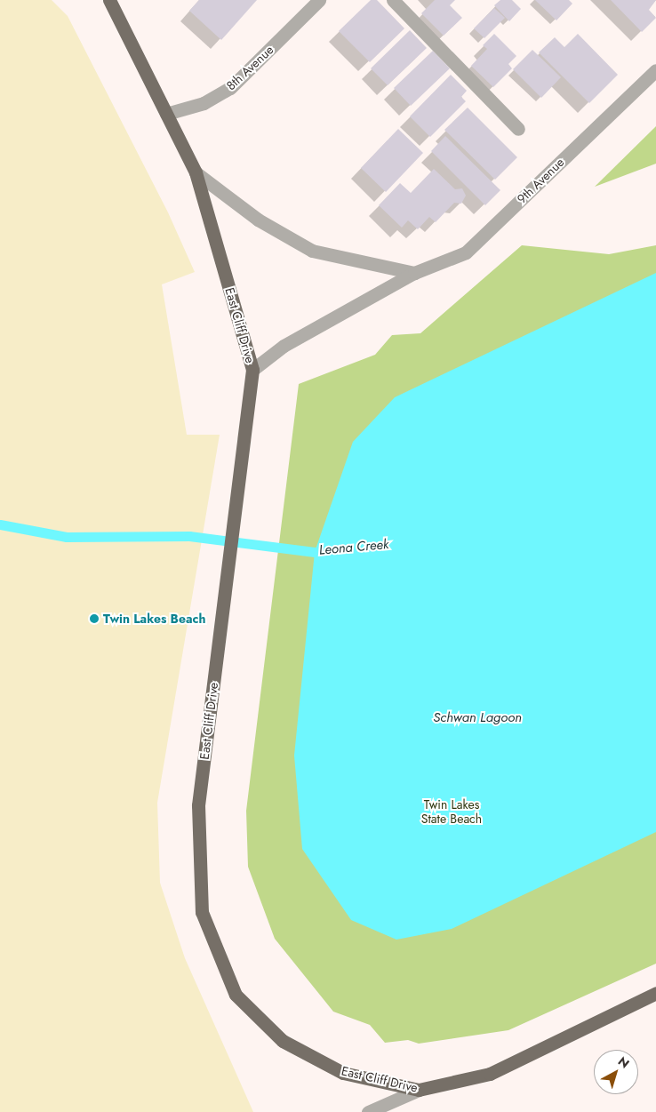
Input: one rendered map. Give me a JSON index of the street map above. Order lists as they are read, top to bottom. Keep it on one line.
{"streets":{"main road":["East Cliff Drive"],"street":["8th Avenue","9th Avenue"]},"crossings":[["8th Avenue","East Cliff Drive"],["9th Avenue","East Cliff Drive"]],"water":["Leona Creek","Schwan Lagoon"],"parks":["Twin Lakes State Beach"],"places":["Twin Lakes Beach"],"north":"top right"}
